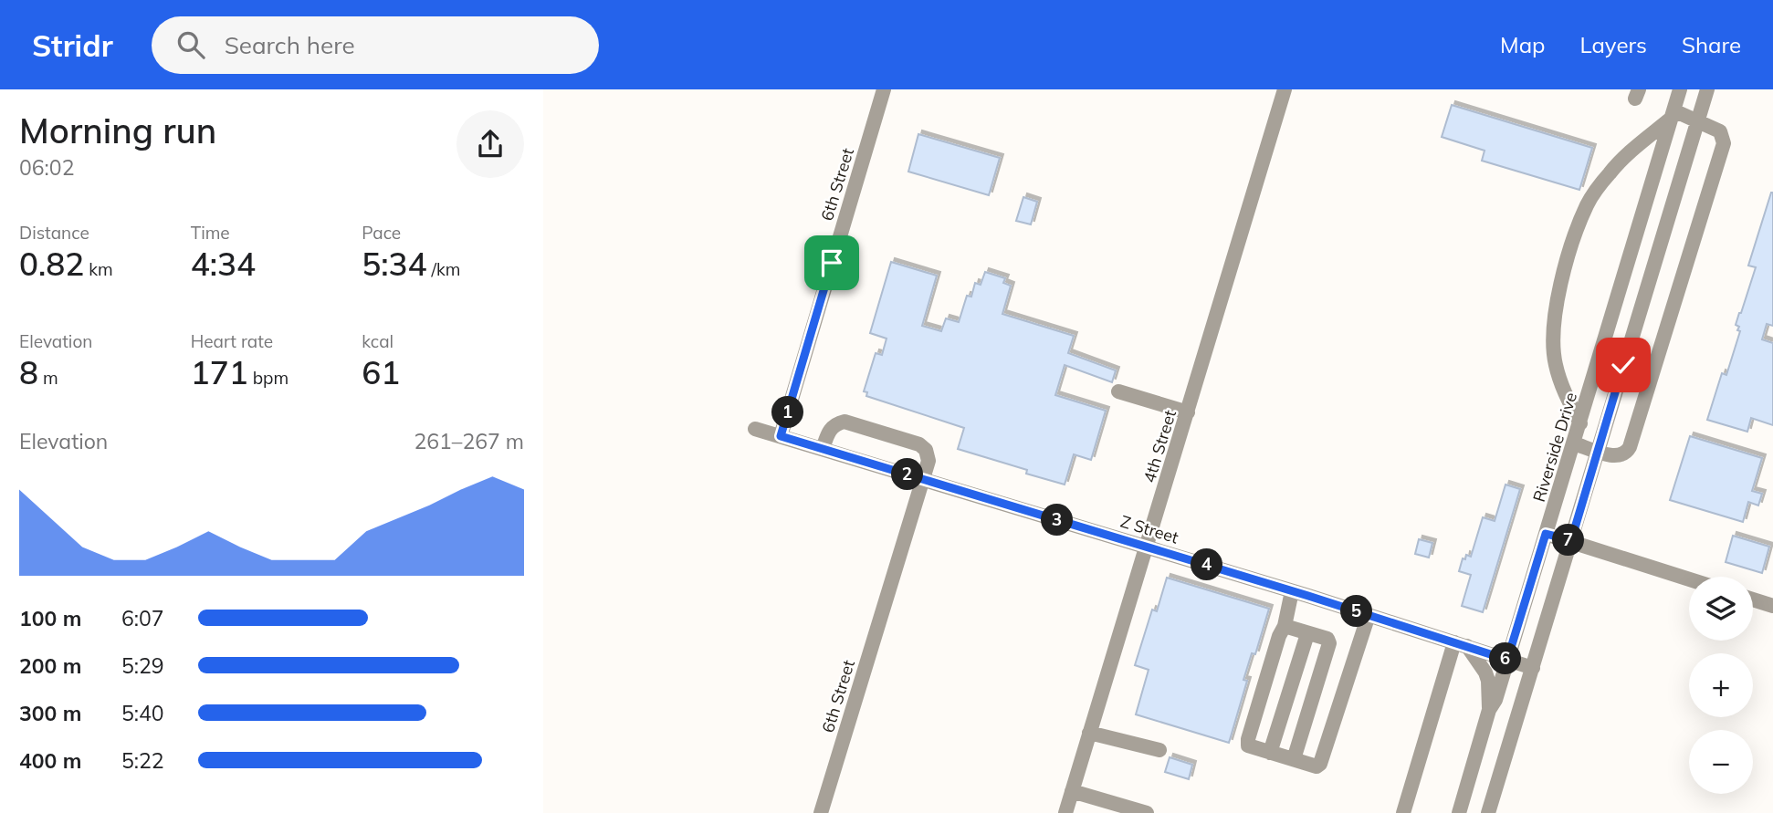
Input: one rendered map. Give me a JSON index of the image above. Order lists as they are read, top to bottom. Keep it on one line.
{"streets":{"street":["6th Street","4th Street","Riverside Drive","Z Street"]},"crossings":[["6th Street","Z Street"],["4th Street","Z Street"],["Riverside Drive","Z Street"]],"page":{"header":"Stridr","search":"Search here","nav":["Map","Layers","Share"],"heading":["Morning run","06:02"],"stats":[["Distance","0.82 km"],["Time","4:34"],["Pace","5:34 /km"],["Elevation","8 m"],["Heart rate","171 bpm"],["kcal","61"]],"pins":["1","2","3","7","4","5","6"],"chart":["Elevation","261–267 m"],"map_buttons":["+","−"],"list":[{"name":"100 m","note":"6:07"},{"name":"200 m","note":"5:29"},{"name":"300 m","note":"5:40"},{"name":"400 m","note":"5:22"}]}}
